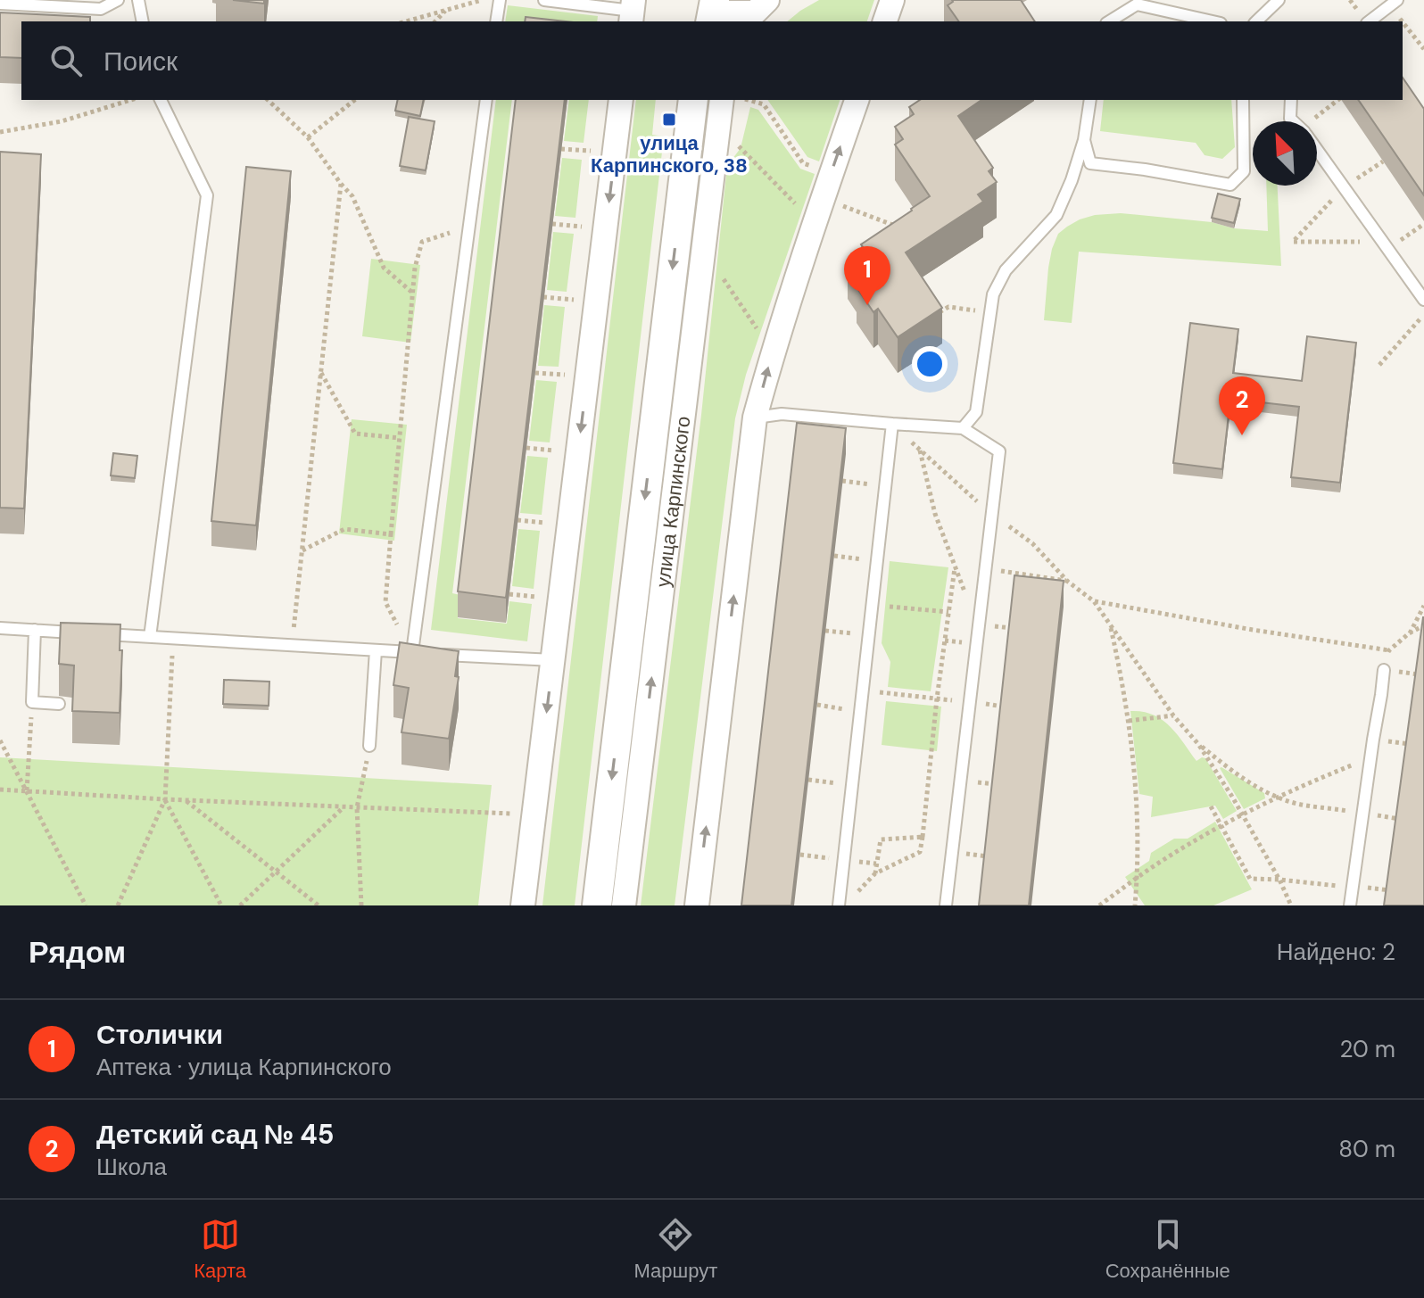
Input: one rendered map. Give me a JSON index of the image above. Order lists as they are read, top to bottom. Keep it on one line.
{"streets":{"street":["улица Карпинского"]},"places":{"transit":["улица Карпинского, 38"]},"north":"top left","page":{"search":"Поиск","pins":["1","2"],"heading":["Рядом","Найдено: 2"],"list":[{"mark":"1","name":"Столички","note":"Аптека · улица Карпинского","value":"20 m"},{"mark":"2","name":"Детский сад № 45","note":"Школа","value":"80 m"}],"nav":["Карта","Маршрут","Сохранённые"]}}
